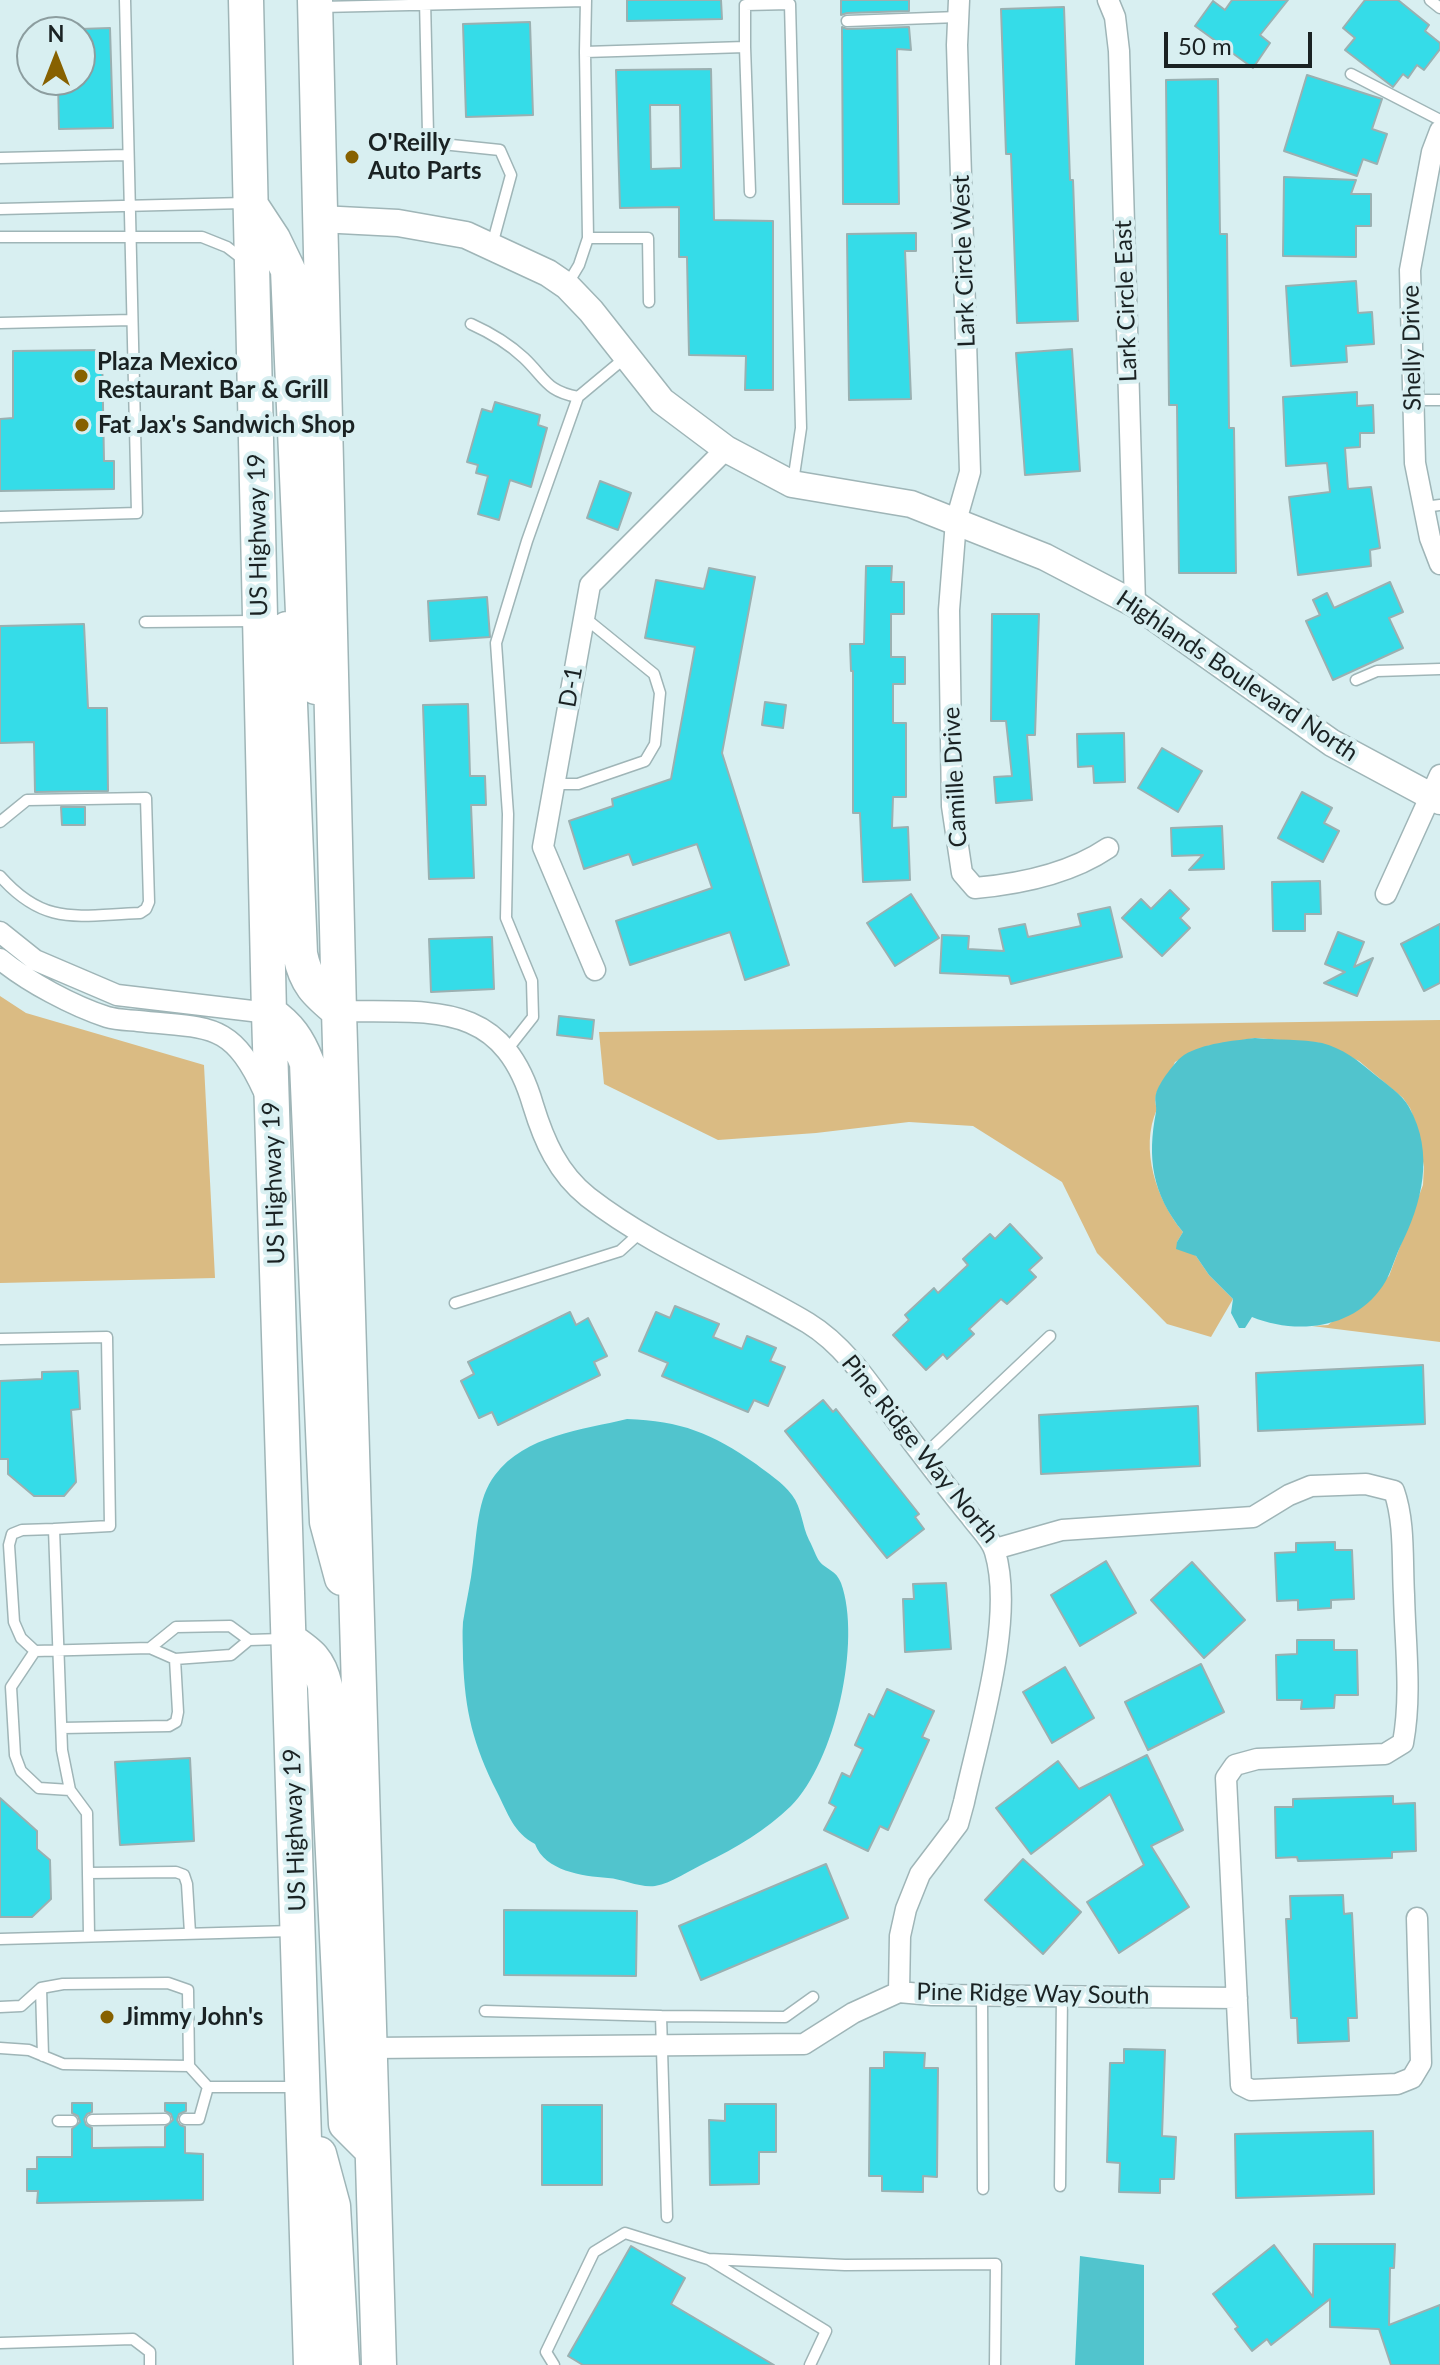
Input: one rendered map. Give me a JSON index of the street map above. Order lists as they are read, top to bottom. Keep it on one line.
{"streets":{"highway":["US Highway 19"],"street":["Lark Circle West","Lark Circle East","Shelly Drive","Highlands Boulevard North","D-1","Camille Drive","Pine Ridge Way North","Pine Ridge Way South"]},"crossings":[["Lark Circle West","Highlands Boulevard North"],["Lark Circle West","Camille Drive"],["Lark Circle East","Highlands Boulevard North"],["Highlands Boulevard North","D-1"],["Highlands Boulevard North","Camille Drive"],["Pine Ridge Way North","Pine Ridge Way South"]],"places":["O'Reilly Auto Parts","Plaza Mexico Restaurant Bar & Grill","Fat Jax's Sandwich Shop","Jimmy John's"],"scale_bar":"50 m","north":"top"}
